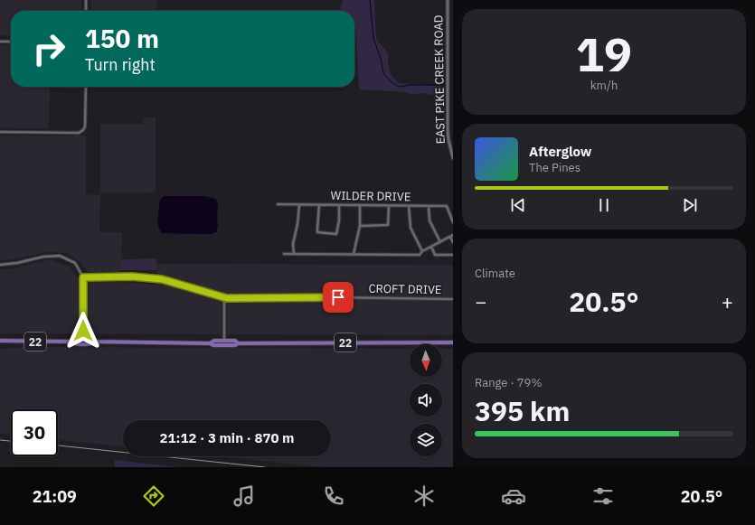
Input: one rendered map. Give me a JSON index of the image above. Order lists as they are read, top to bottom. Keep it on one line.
{"streets":{"main road":["22"],"street":["EAST PIKE CREEK ROAD","WILDER DRIVE","CROFT DRIVE"]},"north":"bottom","page":{"tile":[["19","km/h"],"Climate",["Range · 79%","395 km"]],"turn":["150 m","Turn right"],"song":["Afterglow","The Pines"],"heat":["−","20.5°","+"],"limit":"30","trip":"21:12 · 3 min · 870 m","tabs":["21:09","20.5°"]}}
